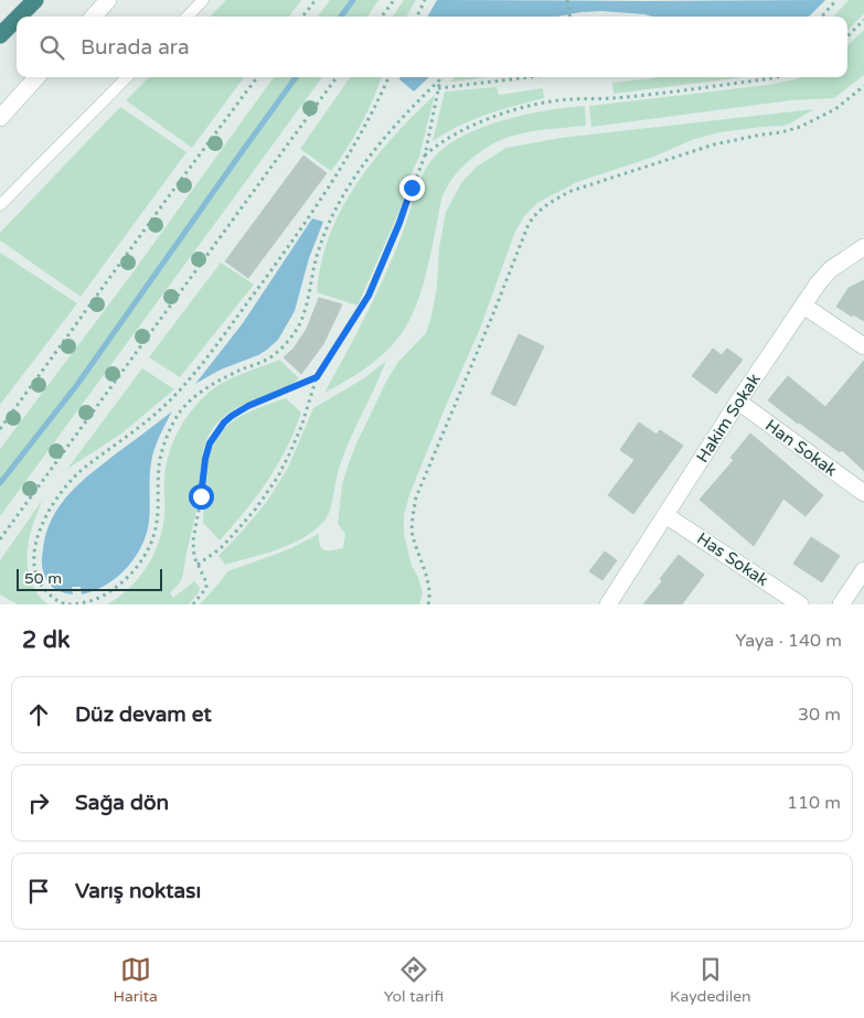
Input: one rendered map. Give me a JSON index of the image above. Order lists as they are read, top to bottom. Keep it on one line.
{"streets":{"street":["Hakim Sokak","Han Sokak","Has Sokak"]},"crossings":[["Hakim Sokak","Han Sokak"],["Hakim Sokak","Has Sokak"]],"scale_bar":"50 m","page":{"search":"Burada ara","scale":"50 m","heading":["2 dk","Yaya · 140 m"],"list":[["Düz devam et","30 m"],["Sağa dön","110 m"],"Varış noktası"],"nav":["Harita","Yol tarifi","Kaydedilen"]}}
